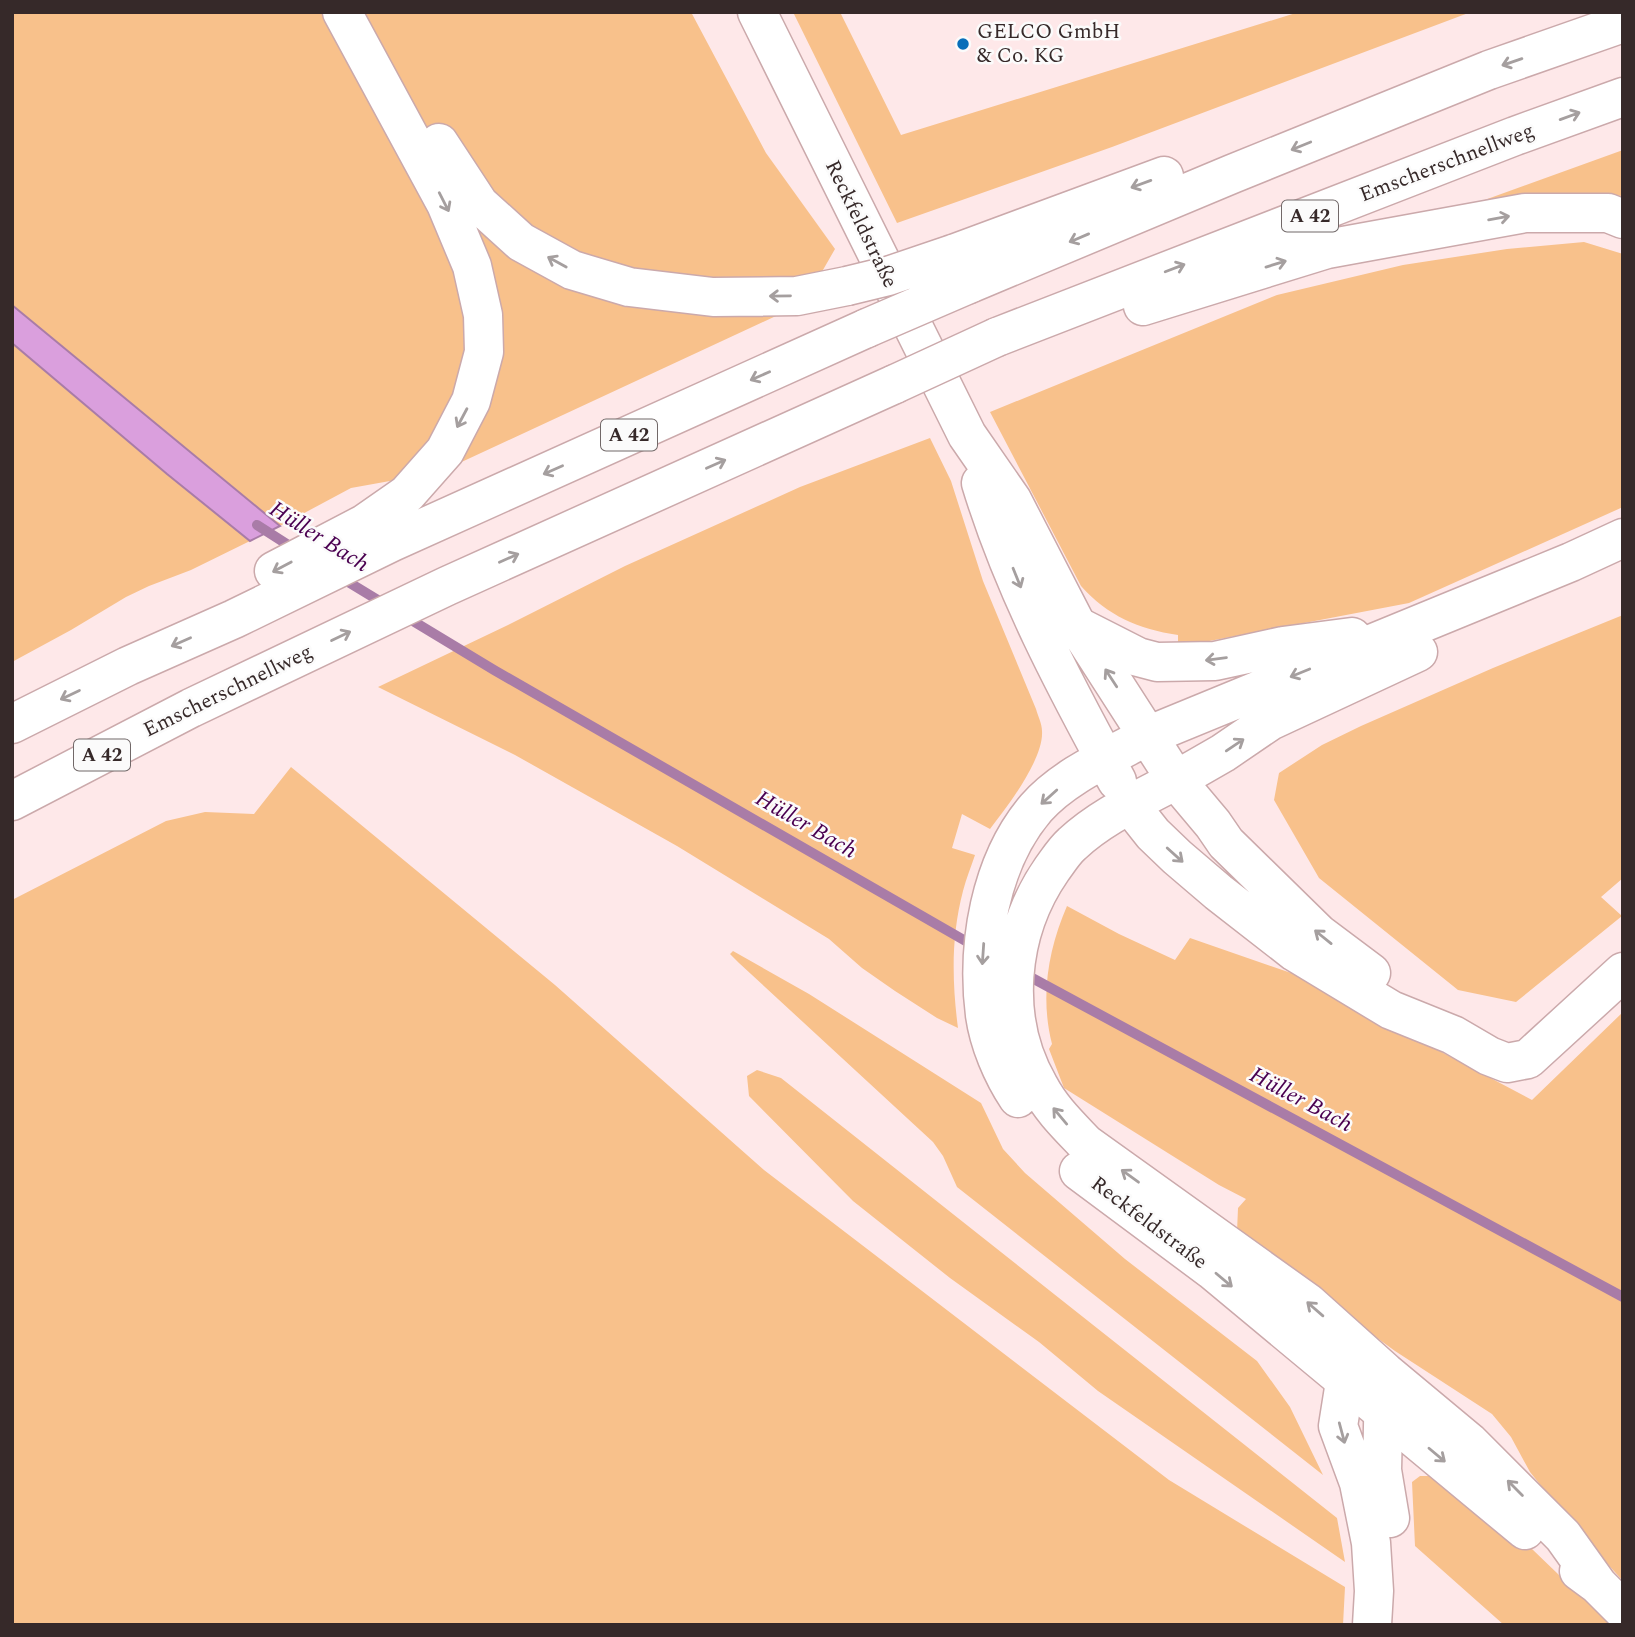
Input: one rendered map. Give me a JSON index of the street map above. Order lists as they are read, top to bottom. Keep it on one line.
{"streets":{"main road":["Emscherschnellweg","A 42","Reckfeldstraße"]},"water":["Hüller Bach"],"places":["GELCO GmbH & Co. KG"]}
